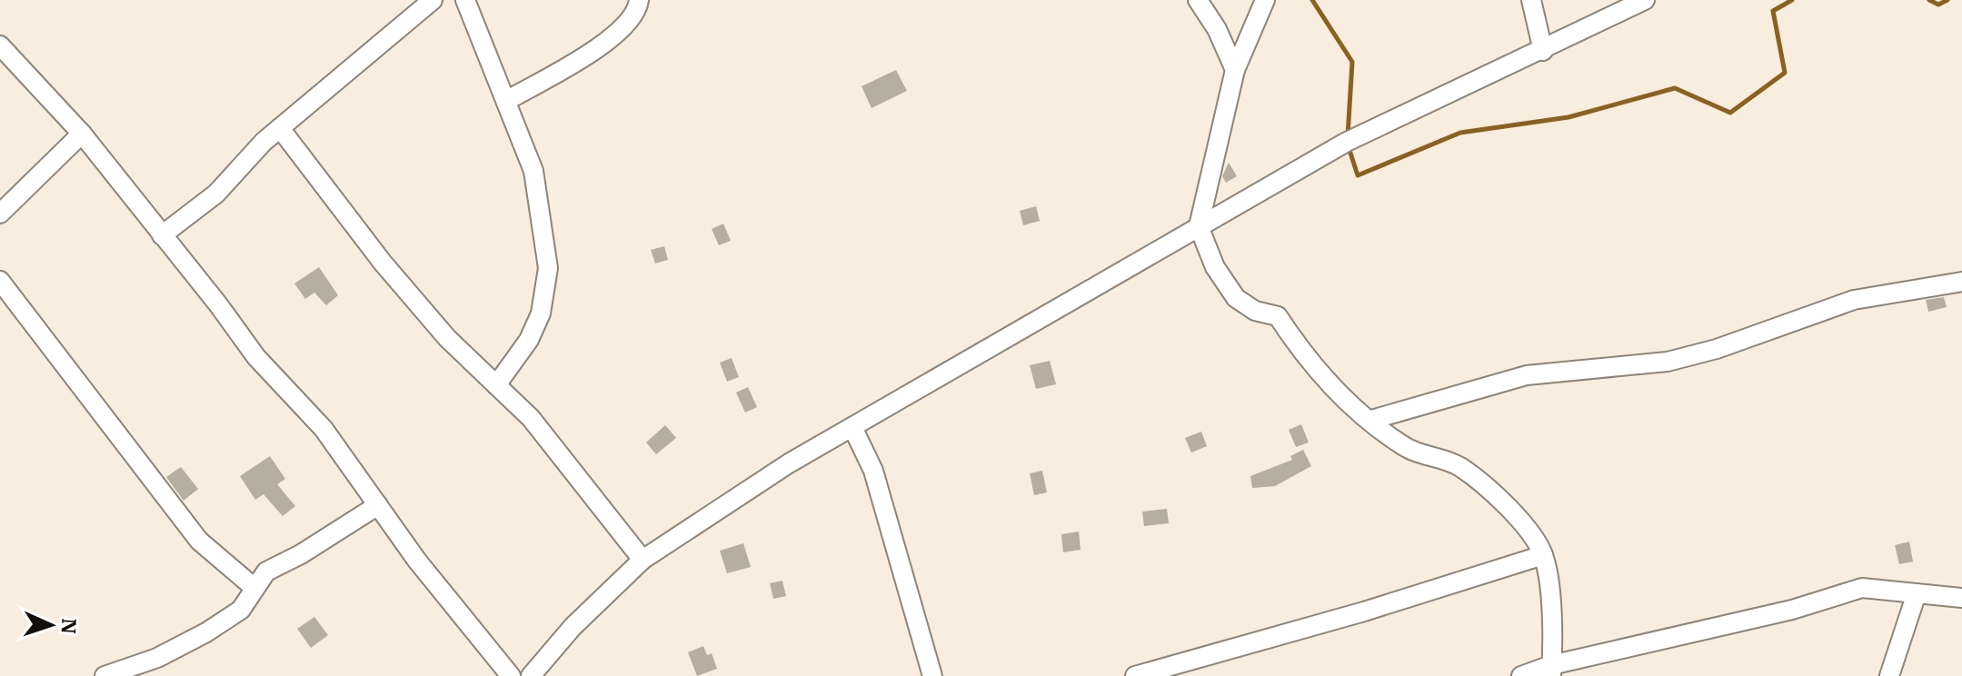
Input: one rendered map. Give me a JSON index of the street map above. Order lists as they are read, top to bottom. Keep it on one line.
{"north":"right"}
